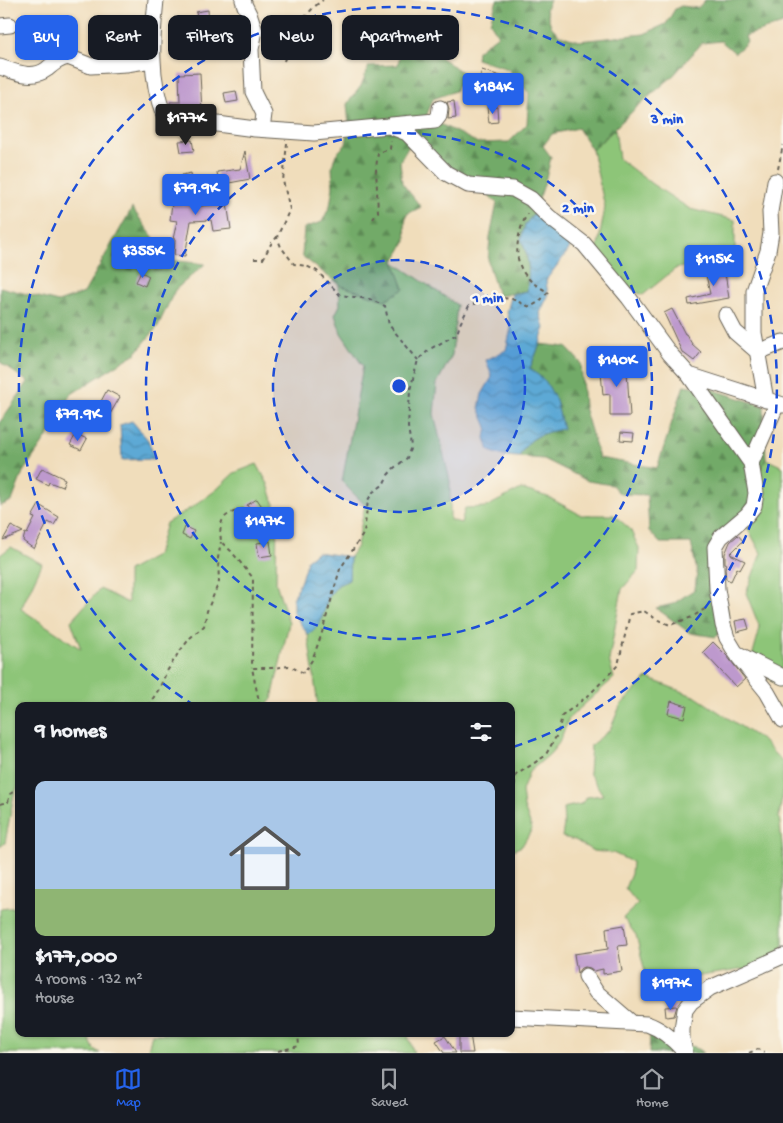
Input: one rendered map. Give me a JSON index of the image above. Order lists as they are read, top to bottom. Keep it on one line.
{"page":{"chip":["Buy","Rent","Filters","New","Apartment"],"price":["$184K","$177K","$79.9K","$355K","$115K","$140K","$79.9K","$147K","$197K"],"heading":"9 homes","list":[{"name":"$177,000","note":"4 rooms · 132 m² · House"}],"tabs":["Map","Saved","Home"]},"rings":["3 min","2 min","1 min"]}
